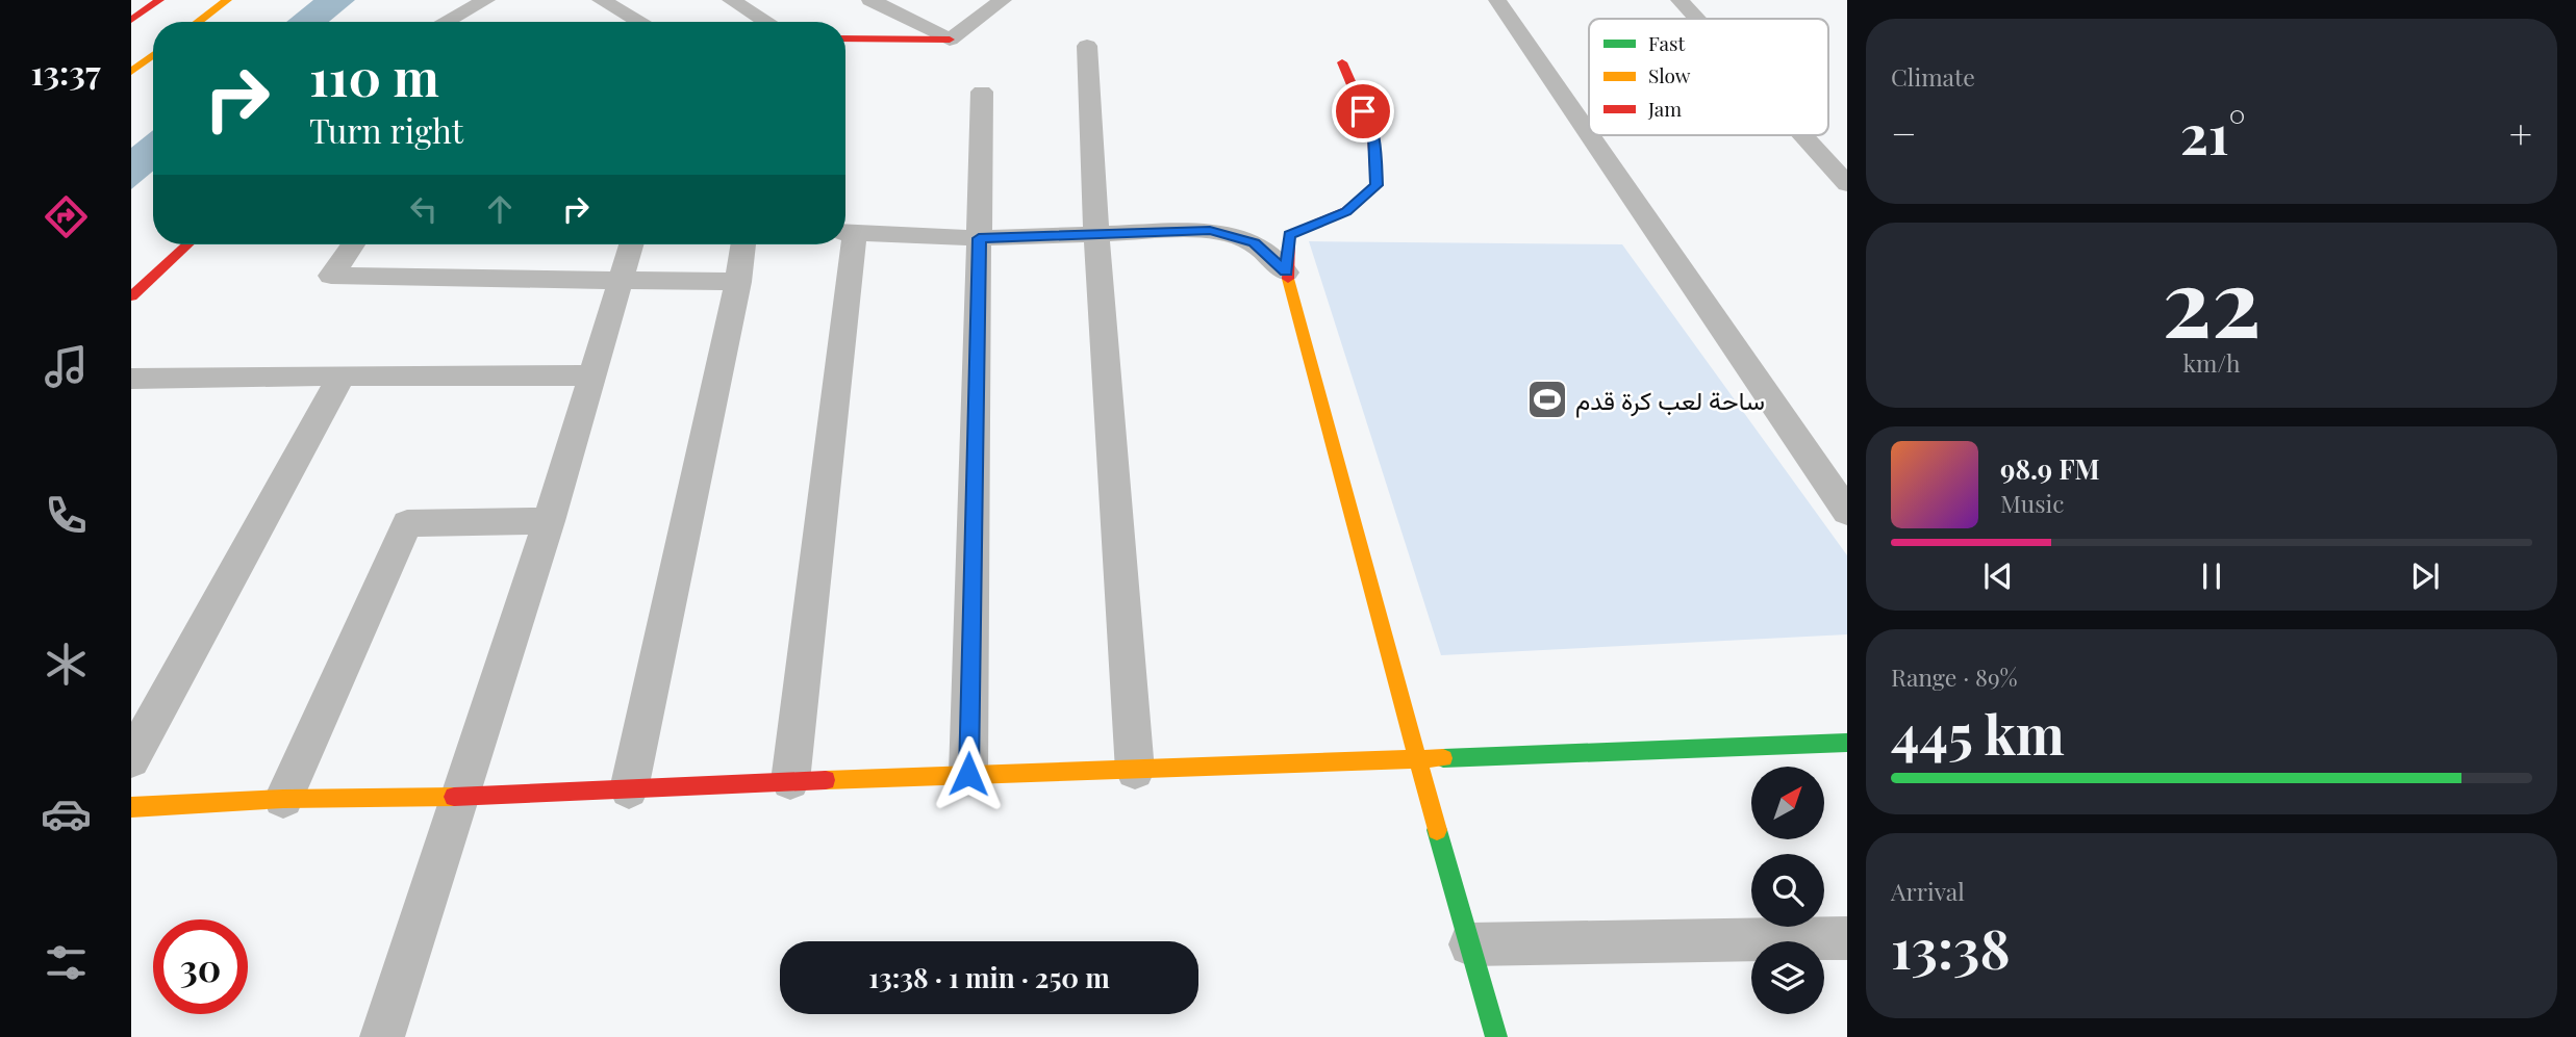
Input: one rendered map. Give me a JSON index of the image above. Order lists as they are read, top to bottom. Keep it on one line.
{"places":{"sports":["ساحة لعب كرة قدم"]},"legend":["Fast","Slow","Jam"],"north":"top right","page":{"tabs":"13:37","tile":["Climate",["22","km/h"],["Range · 89%","445 km"],["Arrival","13:38"]],"turn":["110 m","Turn right"],"heat":["−","21°","+"],"song":["98.9 FM","Music"],"limit":"30","trip":"13:38 · 1 min · 250 m"}}
